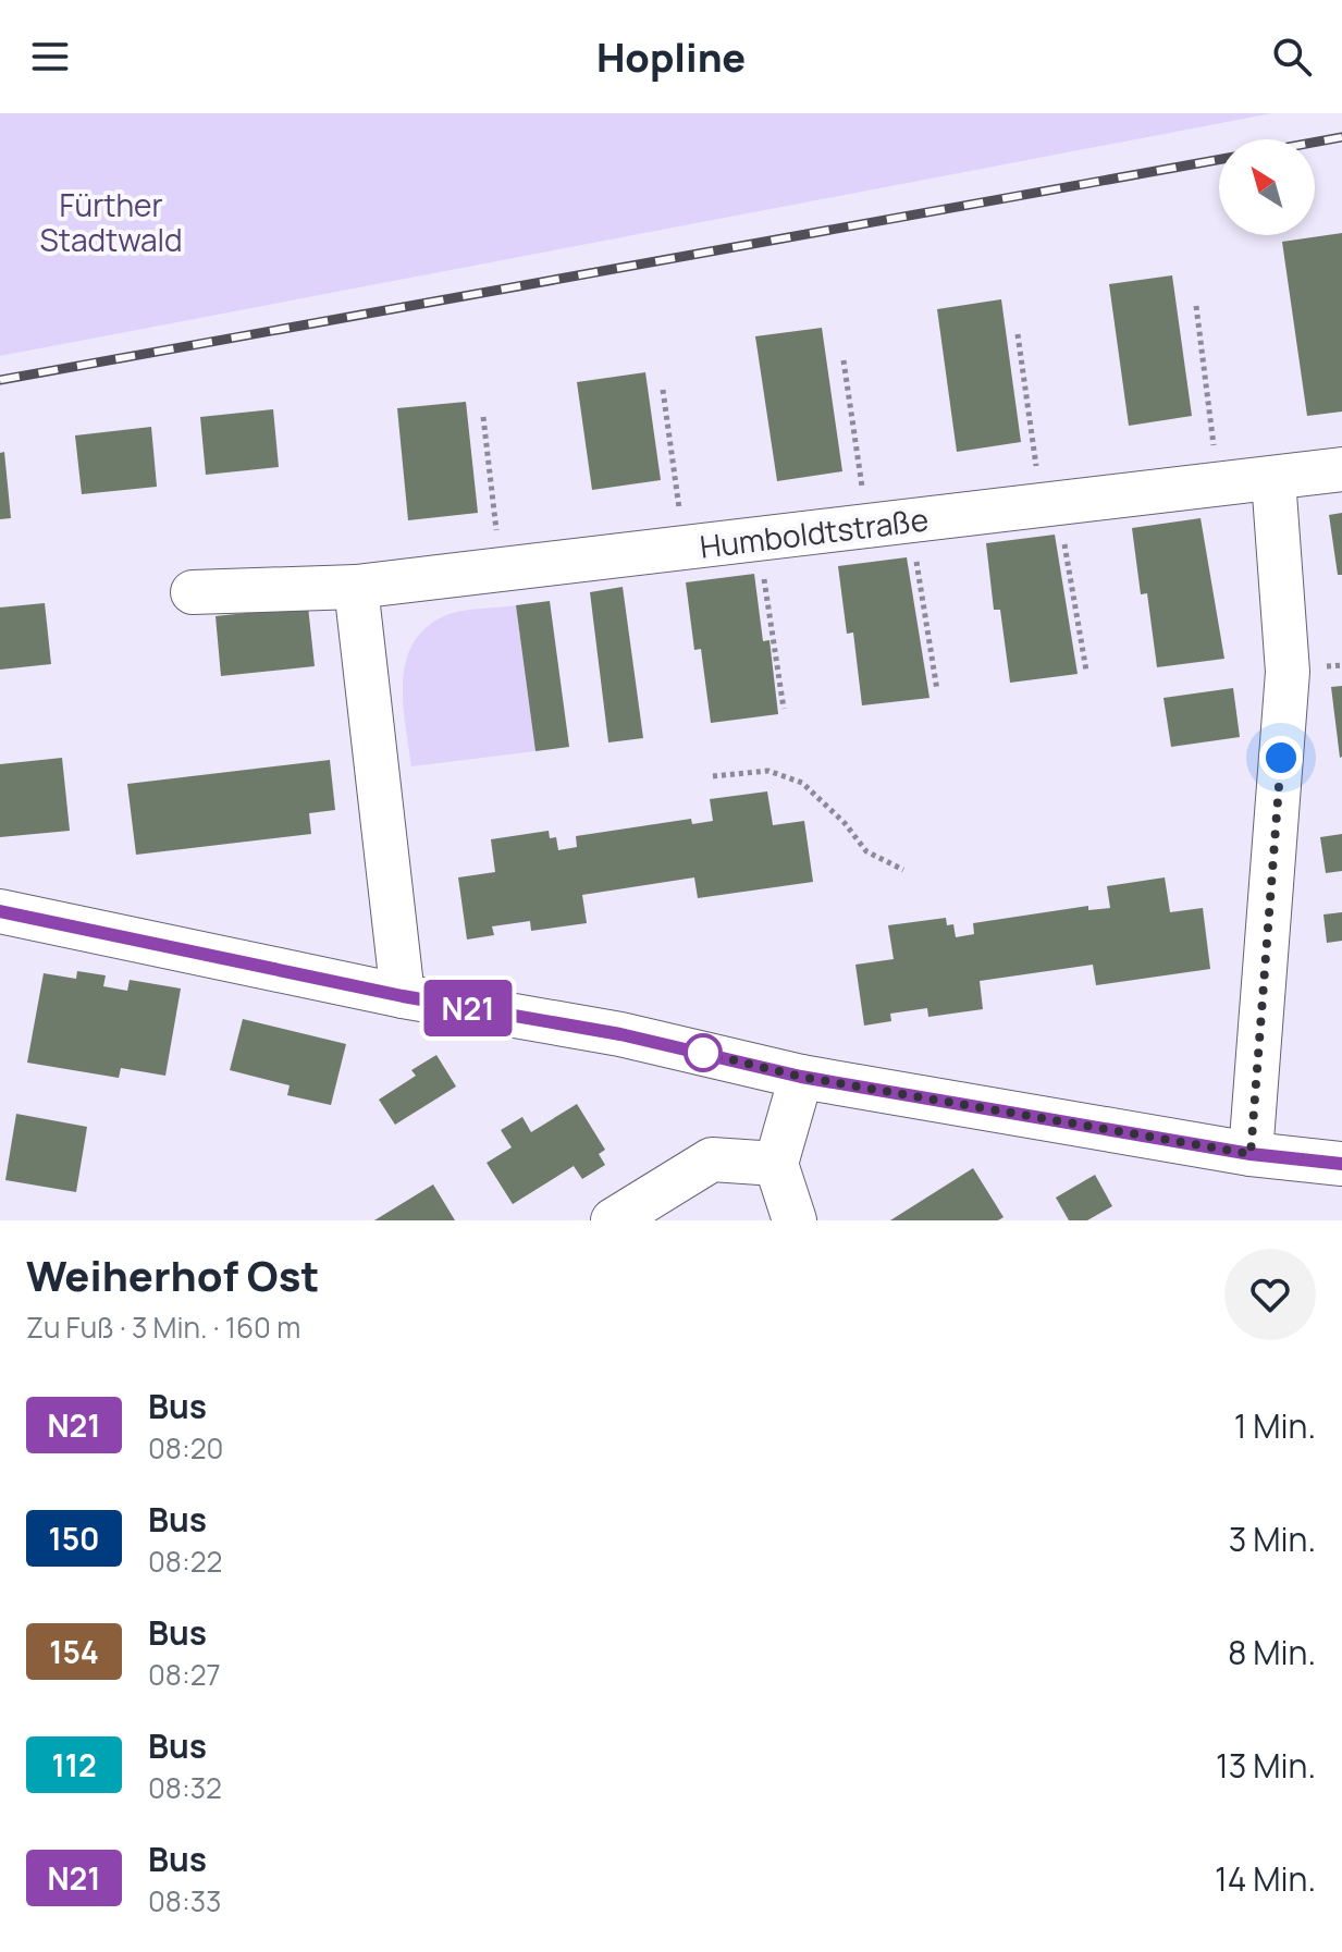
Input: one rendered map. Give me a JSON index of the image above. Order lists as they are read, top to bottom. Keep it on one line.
{"streets":{"street":["Humboldtstraße"]},"parks":["Fürther Stadtwald"],"lines":["bus line N21"],"north":"top left","page":{"header":"Hopline","on_map":"N21","heading":["Weiherhof Ost","Zu Fuß · 3 Min. · 160 m"],"list":[{"mark":"N21","name":"Bus","note":"08:20","value":"1 Min."},{"mark":"150","name":"Bus","note":"08:22","value":"3 Min."},{"mark":"154","name":"Bus","note":"08:27","value":"8 Min."},{"mark":"112","name":"Bus","note":"08:32","value":"13 Min."},{"mark":"N21","name":"Bus","note":"08:33","value":"14 Min."}]}}
